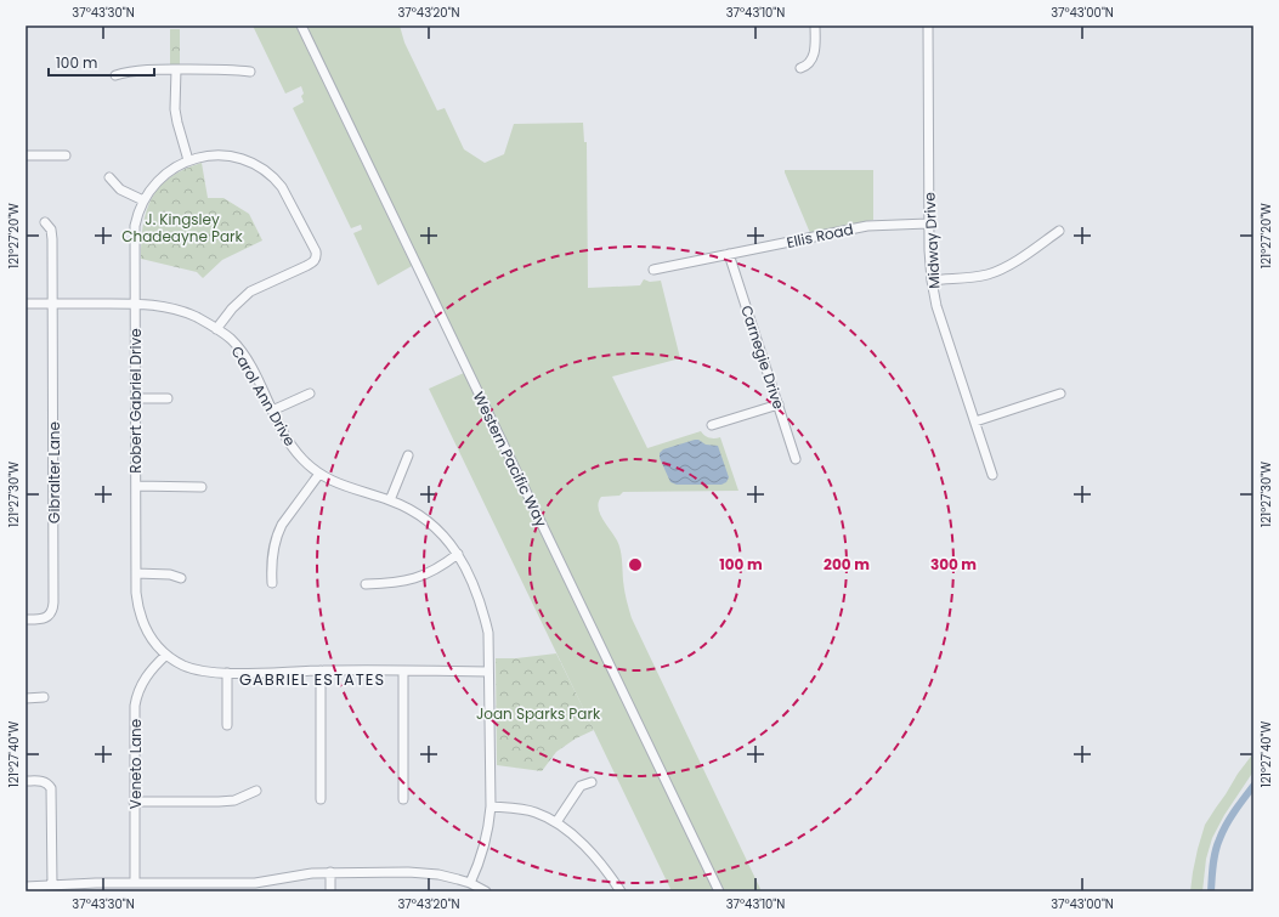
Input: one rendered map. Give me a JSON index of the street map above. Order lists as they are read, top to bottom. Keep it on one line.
{"streets":{"street":["Ellis Road","Midway Drive","Carnegie Drive","Carol Ann Drive","Robert Gabriel Drive","Western Pacific Way","Gibralter Lane","Veneto Lane"]},"crossings":[["Ellis Road","Midway Drive"],["Ellis Road","Carnegie Drive"],["Carol Ann Drive","Robert Gabriel Drive"],["Carol Ann Drive","Gibralter Lane"],["Robert Gabriel Drive","Veneto Lane"]],"districts":["GABRIEL ESTATES"],"parks":["J. Kingsley Chadeayne Park","Joan Sparks Park"],"scale_bar":"100 m","coordinates":["37°43'30\"N","37°43'20\"N","37°43'10\"N","37°43'00\"N","121°27'20\"W","121°27'30\"W","121°27'40\"W"],"rings":["100 m","200 m","300 m"]}
